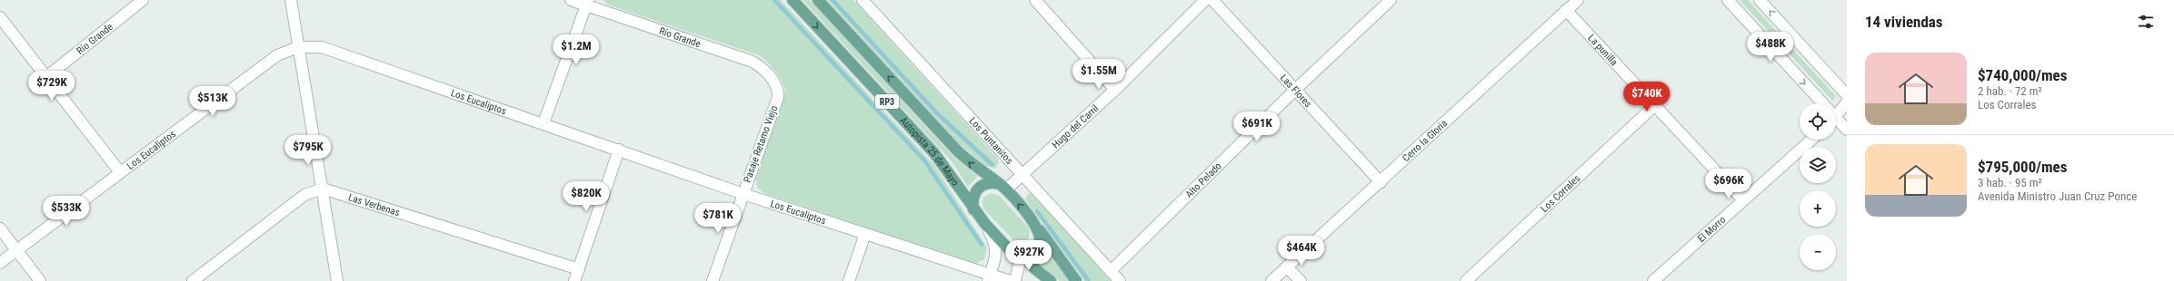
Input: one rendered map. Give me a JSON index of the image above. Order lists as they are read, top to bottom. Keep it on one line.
{"streets":{"main road":["RP3","Autopista 25 de Mayo"],"street":["Río Grande","La punilla","Las Flores","Los Eucaliptos","Hugo del Carril","Los Puntanitos","Cerro la Gloria","Pasaje Retamo Viejo","Alto Pelado","Los Corrales","Las Verbenas","El Morro"]},"crossings":[["Río Grande","Pasaje Retamo Viejo"],["La punilla","Cerro la Gloria"],["La punilla","Los Corrales"],["La punilla","El Morro"],["Las Flores","Cerro la Gloria"],["Las Flores","Alto Pelado"],["Los Eucaliptos","Pasaje Retamo Viejo"],["RP3","Hugo del Carril"],["RP3","Autopista 25 de Mayo"],["Hugo del Carril","Los Puntanitos"],["Hugo del Carril","Autopista 25 de Mayo"],["Los Puntanitos","Alto Pelado"]],"page":{"heading":"14 viviendas","price":["$488K","$1.2M","$1.55M","$729K","$740K","$513K","$691K","$795K","$696K","$820K","$533K","$781K","$464K","$927K"],"list":[{"name":"$740,000/mes","note":"2 hab. · 72 m² · Los Corrales"},{"name":"$795,000/mes","note":"3 hab. · 95 m² · Avenida Ministro Juan Cruz Ponce"}],"map_buttons":["+","−"]}}
